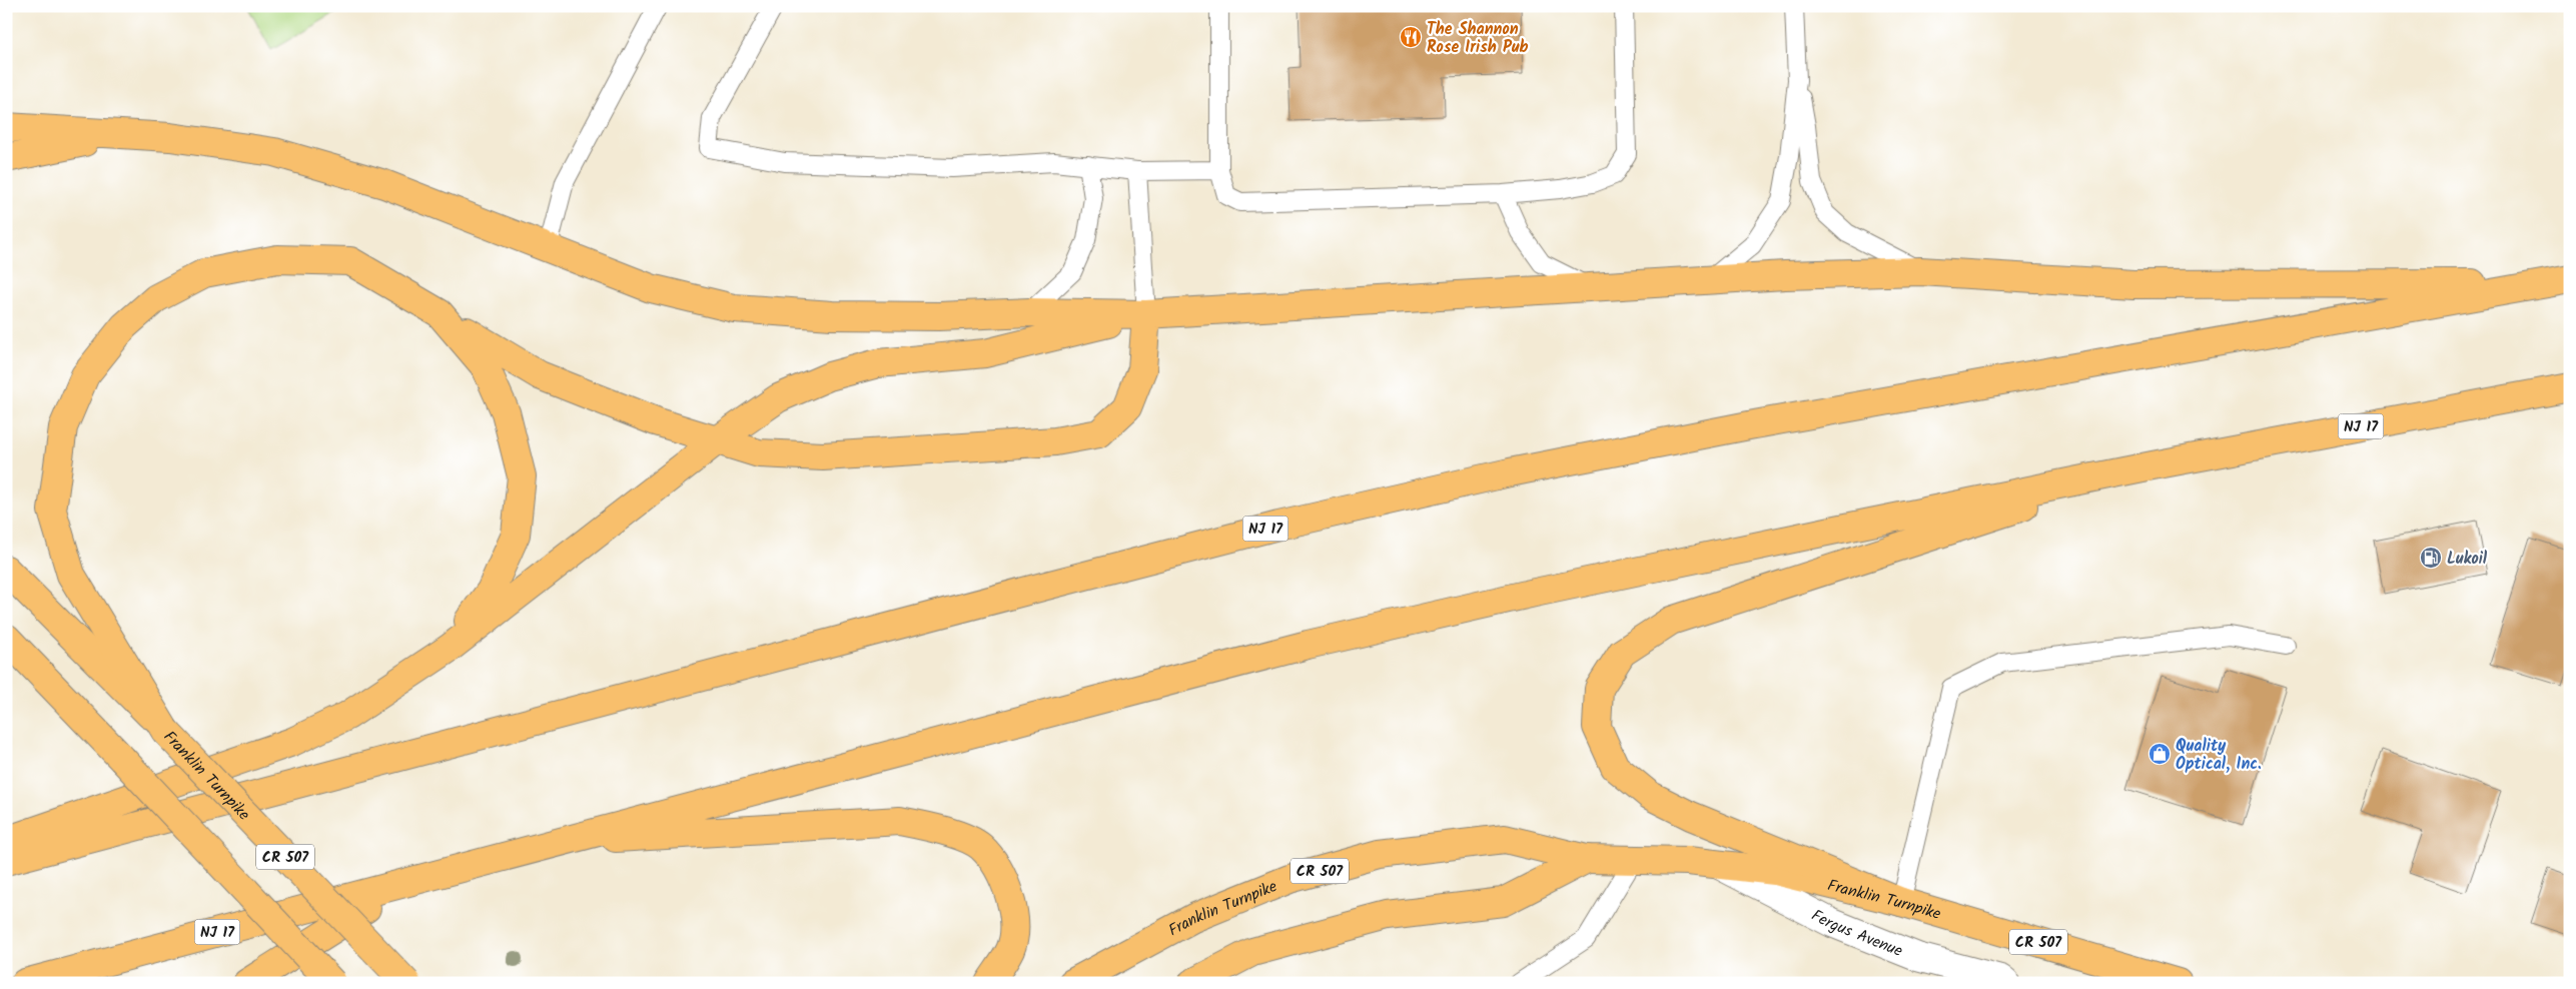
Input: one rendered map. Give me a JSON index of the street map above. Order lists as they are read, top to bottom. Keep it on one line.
{"streets":{"main road":["NJ 17","Franklin Turnpike","CR 507"],"street":["Fergus Avenue"]},"crossings":[["Franklin Turnpike","Fergus Avenue"]],"places":{"restaurant":["The Shannon Rose Irish Pub"],"fuel station":["Lukoil"],"shop":["Quality Optical, Inc."]}}
